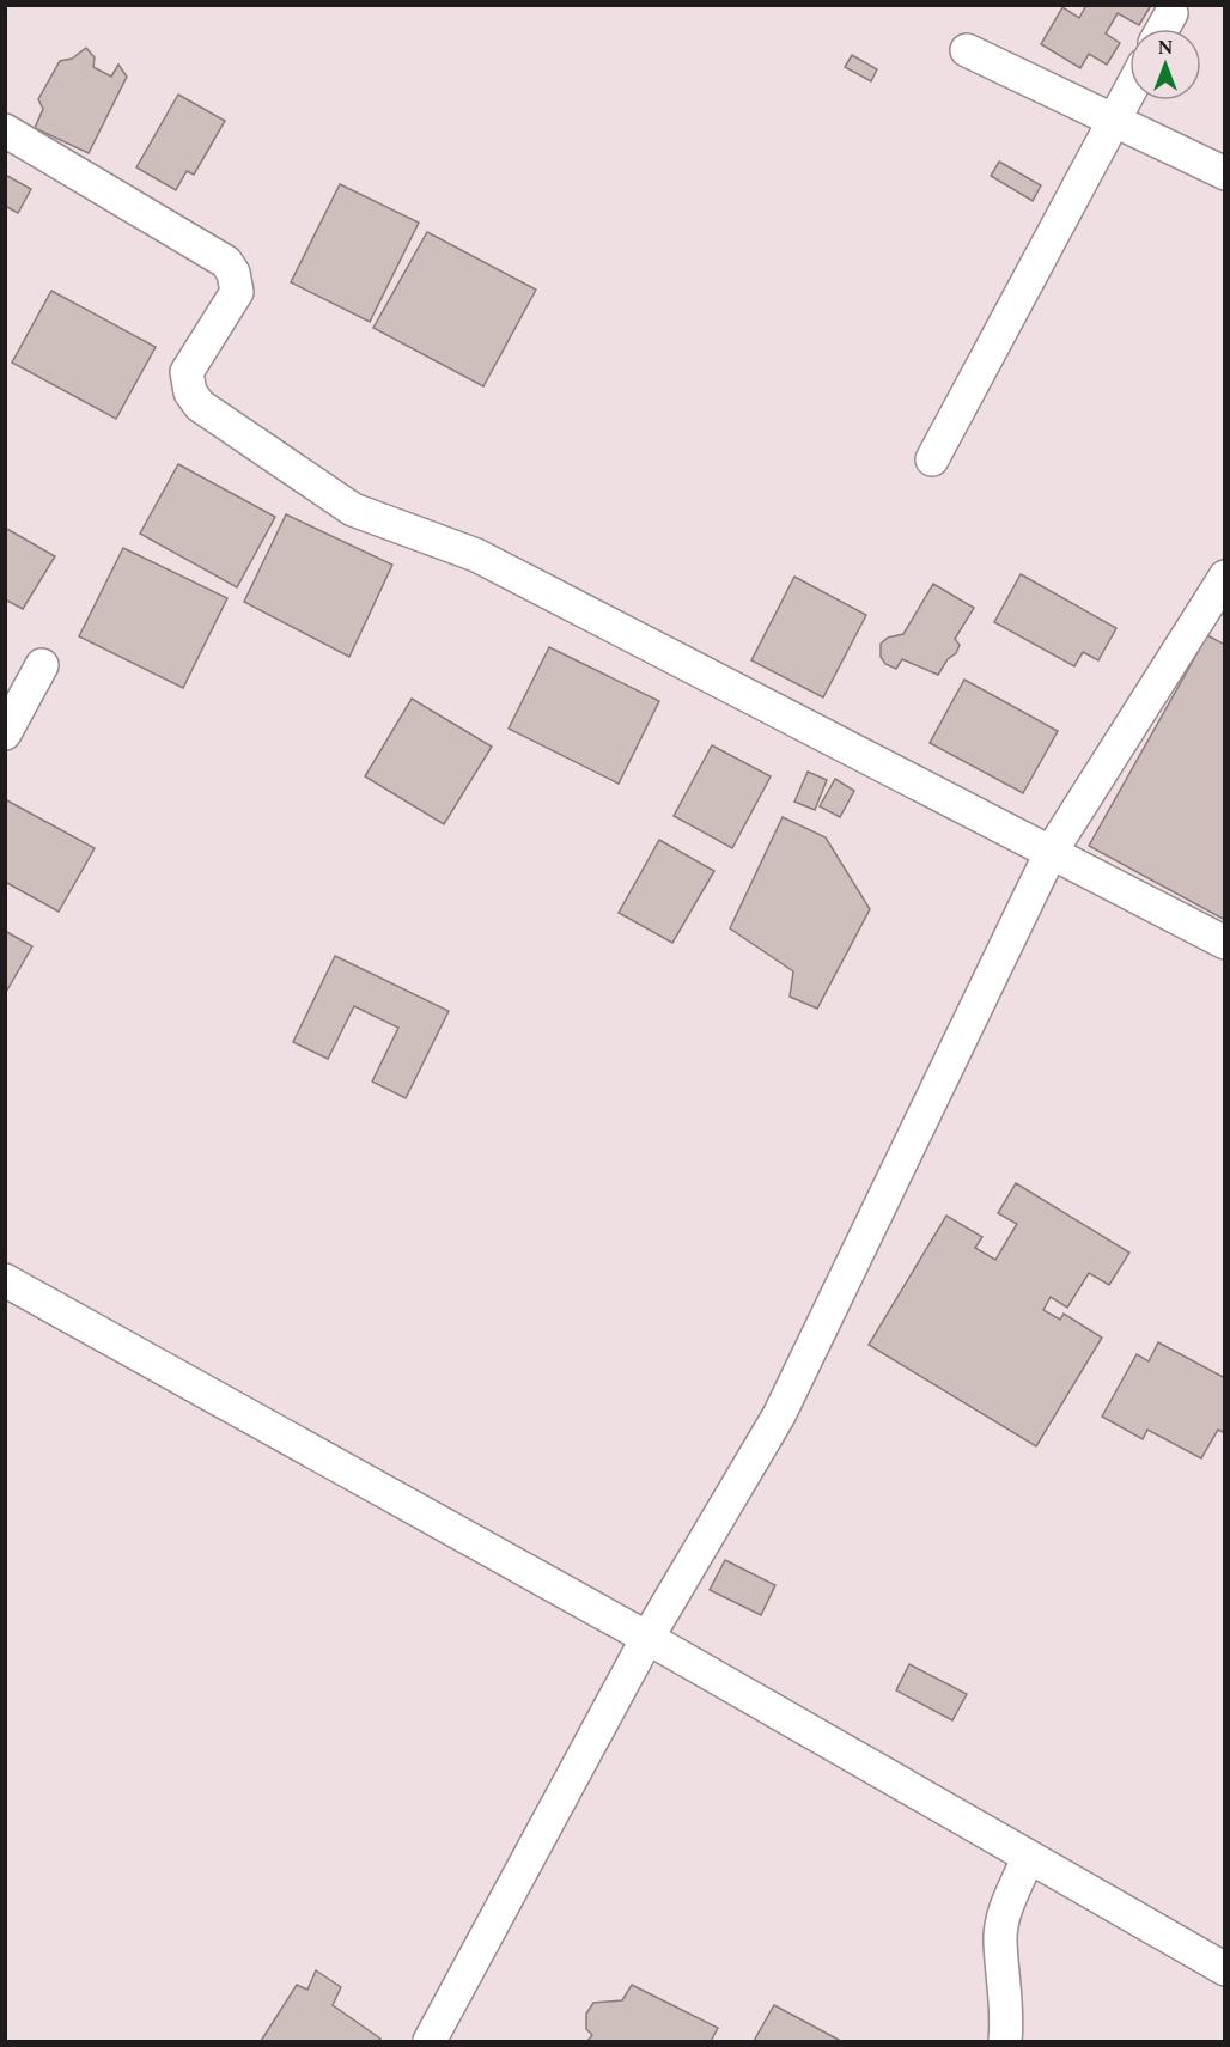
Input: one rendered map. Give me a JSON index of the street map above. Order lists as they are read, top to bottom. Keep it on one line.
{"north":"top"}
